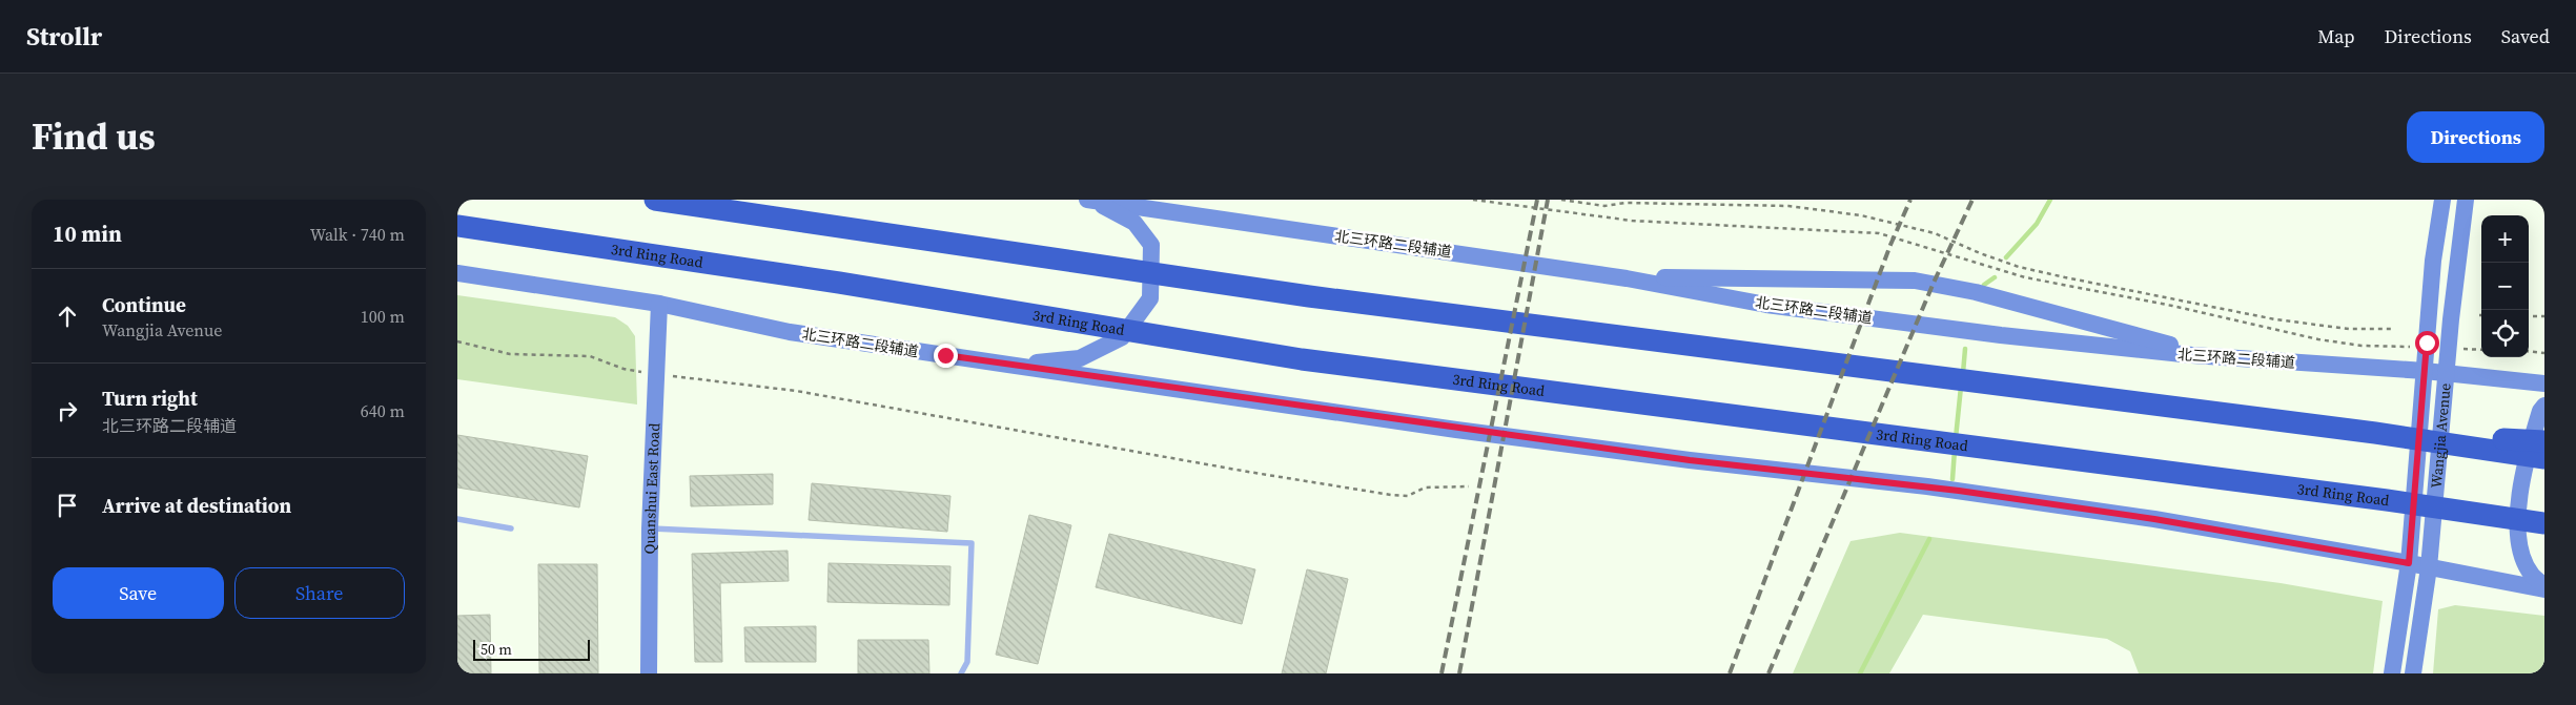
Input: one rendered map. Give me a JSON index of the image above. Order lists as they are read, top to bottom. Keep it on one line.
{"streets":{"highway":["3rd Ring Road"],"main road":["北三环路二段辅道","Wangjia Avenue","Quanshui East Road"]},"crossings":[["北三环路二段辅道","Wangjia Avenue"],["北三环路二段辅道","Quanshui East Road"]],"scale_bar":"50 m","page":{"header":"Strollr","nav":["Map","Directions","Saved"],"title":"Find us","buttons":["Directions",["Save","Share"]],"heading":["10 min","Walk · 740 m"],"map_buttons":["+","−"],"list":[["Continue","Wangjia Avenue","100 m"],["Turn right","北三环路二段辅道","640 m"],"Arrive at destination"],"scale":"50 m"}}
